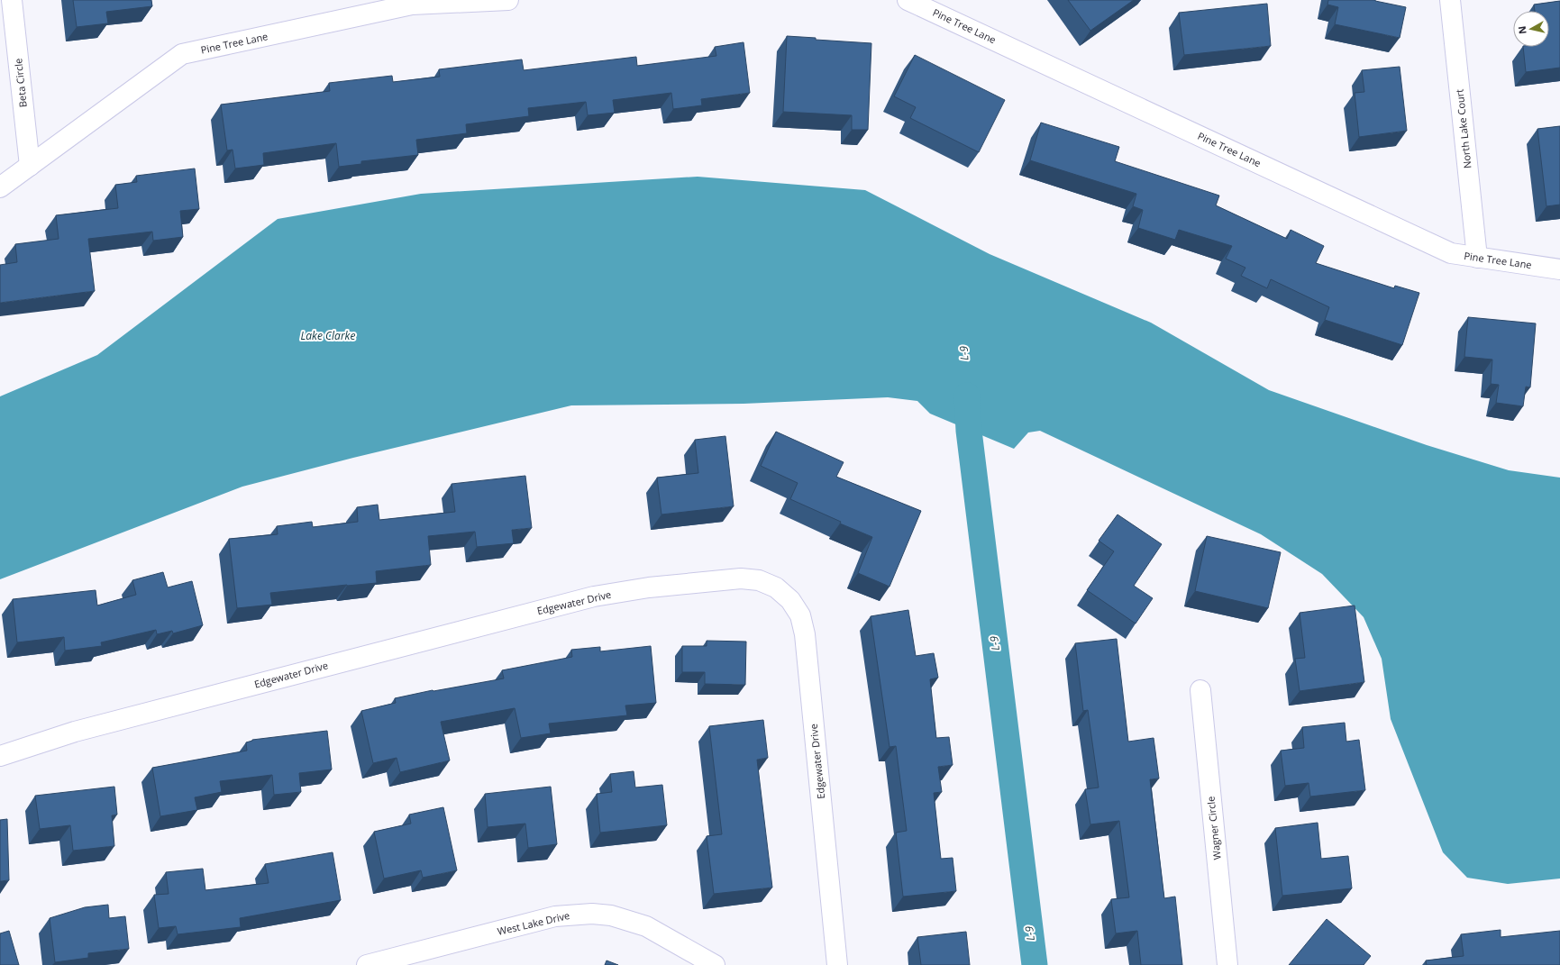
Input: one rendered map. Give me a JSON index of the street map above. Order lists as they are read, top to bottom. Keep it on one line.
{"streets":{"street":["Pine Tree Lane","Beta Circle","North Lake Court","Edgewater Drive","Wagner Circle","West Lake Drive"]},"crossings":[["Pine Tree Lane","Beta Circle"],["Pine Tree Lane","North Lake Court"]],"water":["Lake Clarke","L-9"],"north":"left"}
